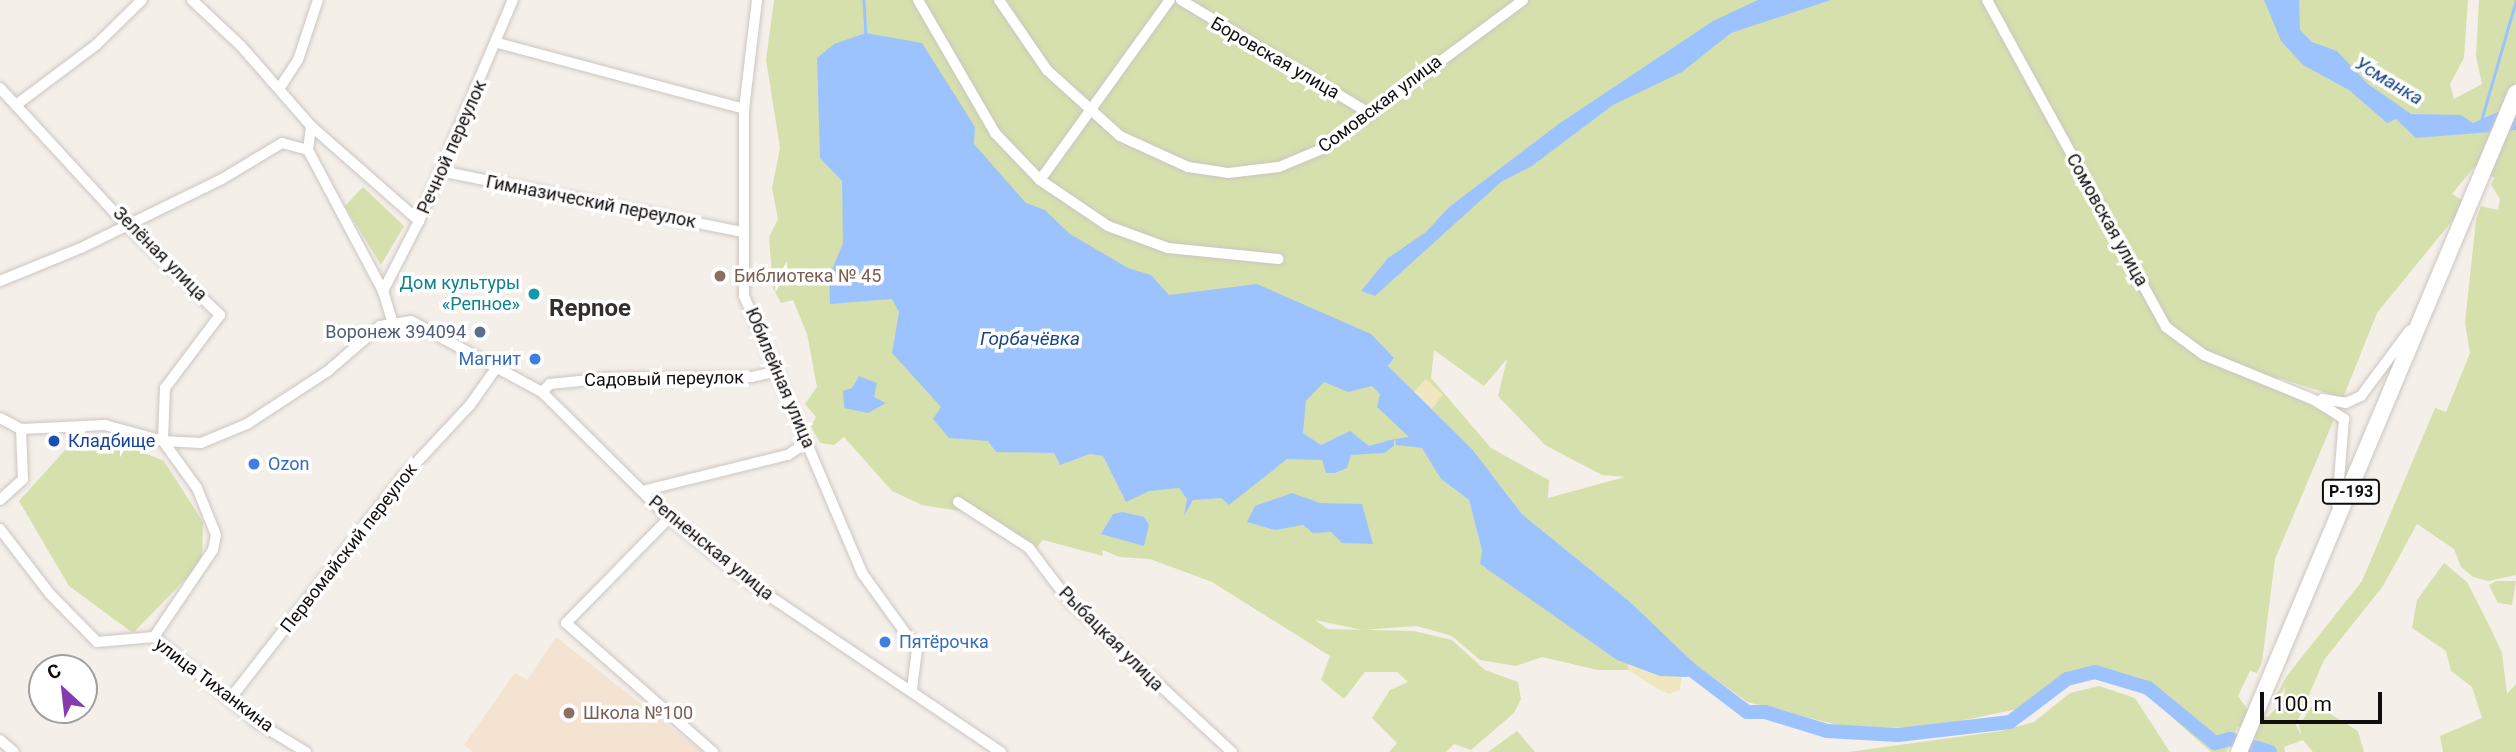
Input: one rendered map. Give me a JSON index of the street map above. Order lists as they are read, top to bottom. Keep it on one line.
{"streets":{"highway":["Р-193"],"street":["Боровская улица","Сомовская улица","Речной переулок","Гимназический переулок","Зелёная улица","Юбилейная улица","Садовый переулок","Первомайский переулок","Репненская улица","Рыбацкая улица","улица Тиханкина"]},"crossings":[["Боровская улица","Сомовская улица"],["Речной переулок","Гимназический переулок"],["Гимназический переулок","Юбилейная улица"],["Юбилейная улица","Садовый переулок"],["Юбилейная улица","Репненская улица"],["Садовый переулок","Репненская улица"],["Первомайский переулок","Репненская улица"],["Первомайский переулок","улица Тиханкина"]],"districts":["Repnoe"],"water":["Усманка","Горбачёвка"],"places":["Библиотека № 45","Дом культуры «Репное»","Воронеж 394094","Магнит","Кладбище","Ozon","Пятёрочка","Школа №100"],"scale_bar":"100 m","north":"top left"}
